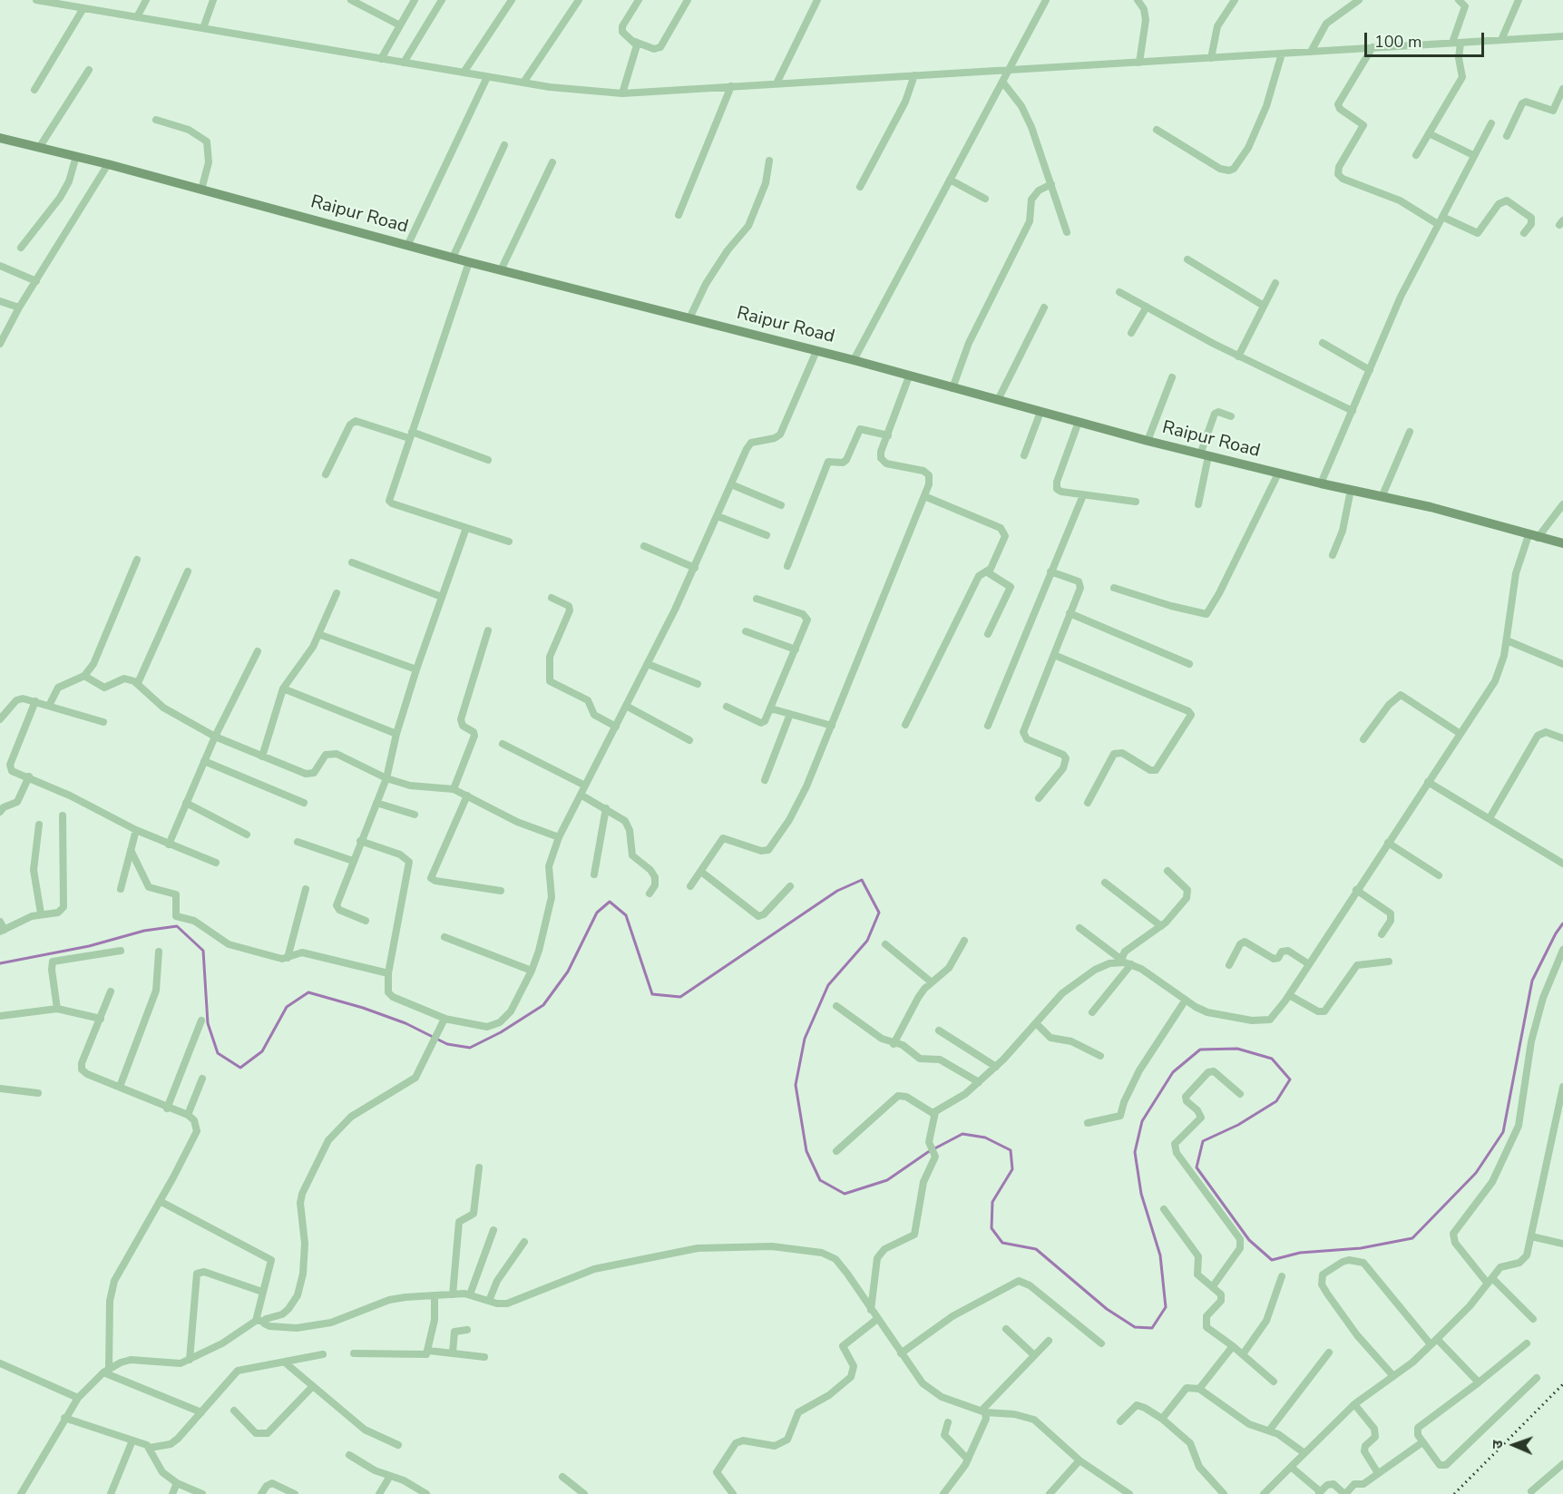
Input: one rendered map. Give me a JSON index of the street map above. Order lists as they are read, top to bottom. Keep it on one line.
{"streets":{"main road":["Raipur Road"]},"scale_bar":"100 m","north":"left"}
